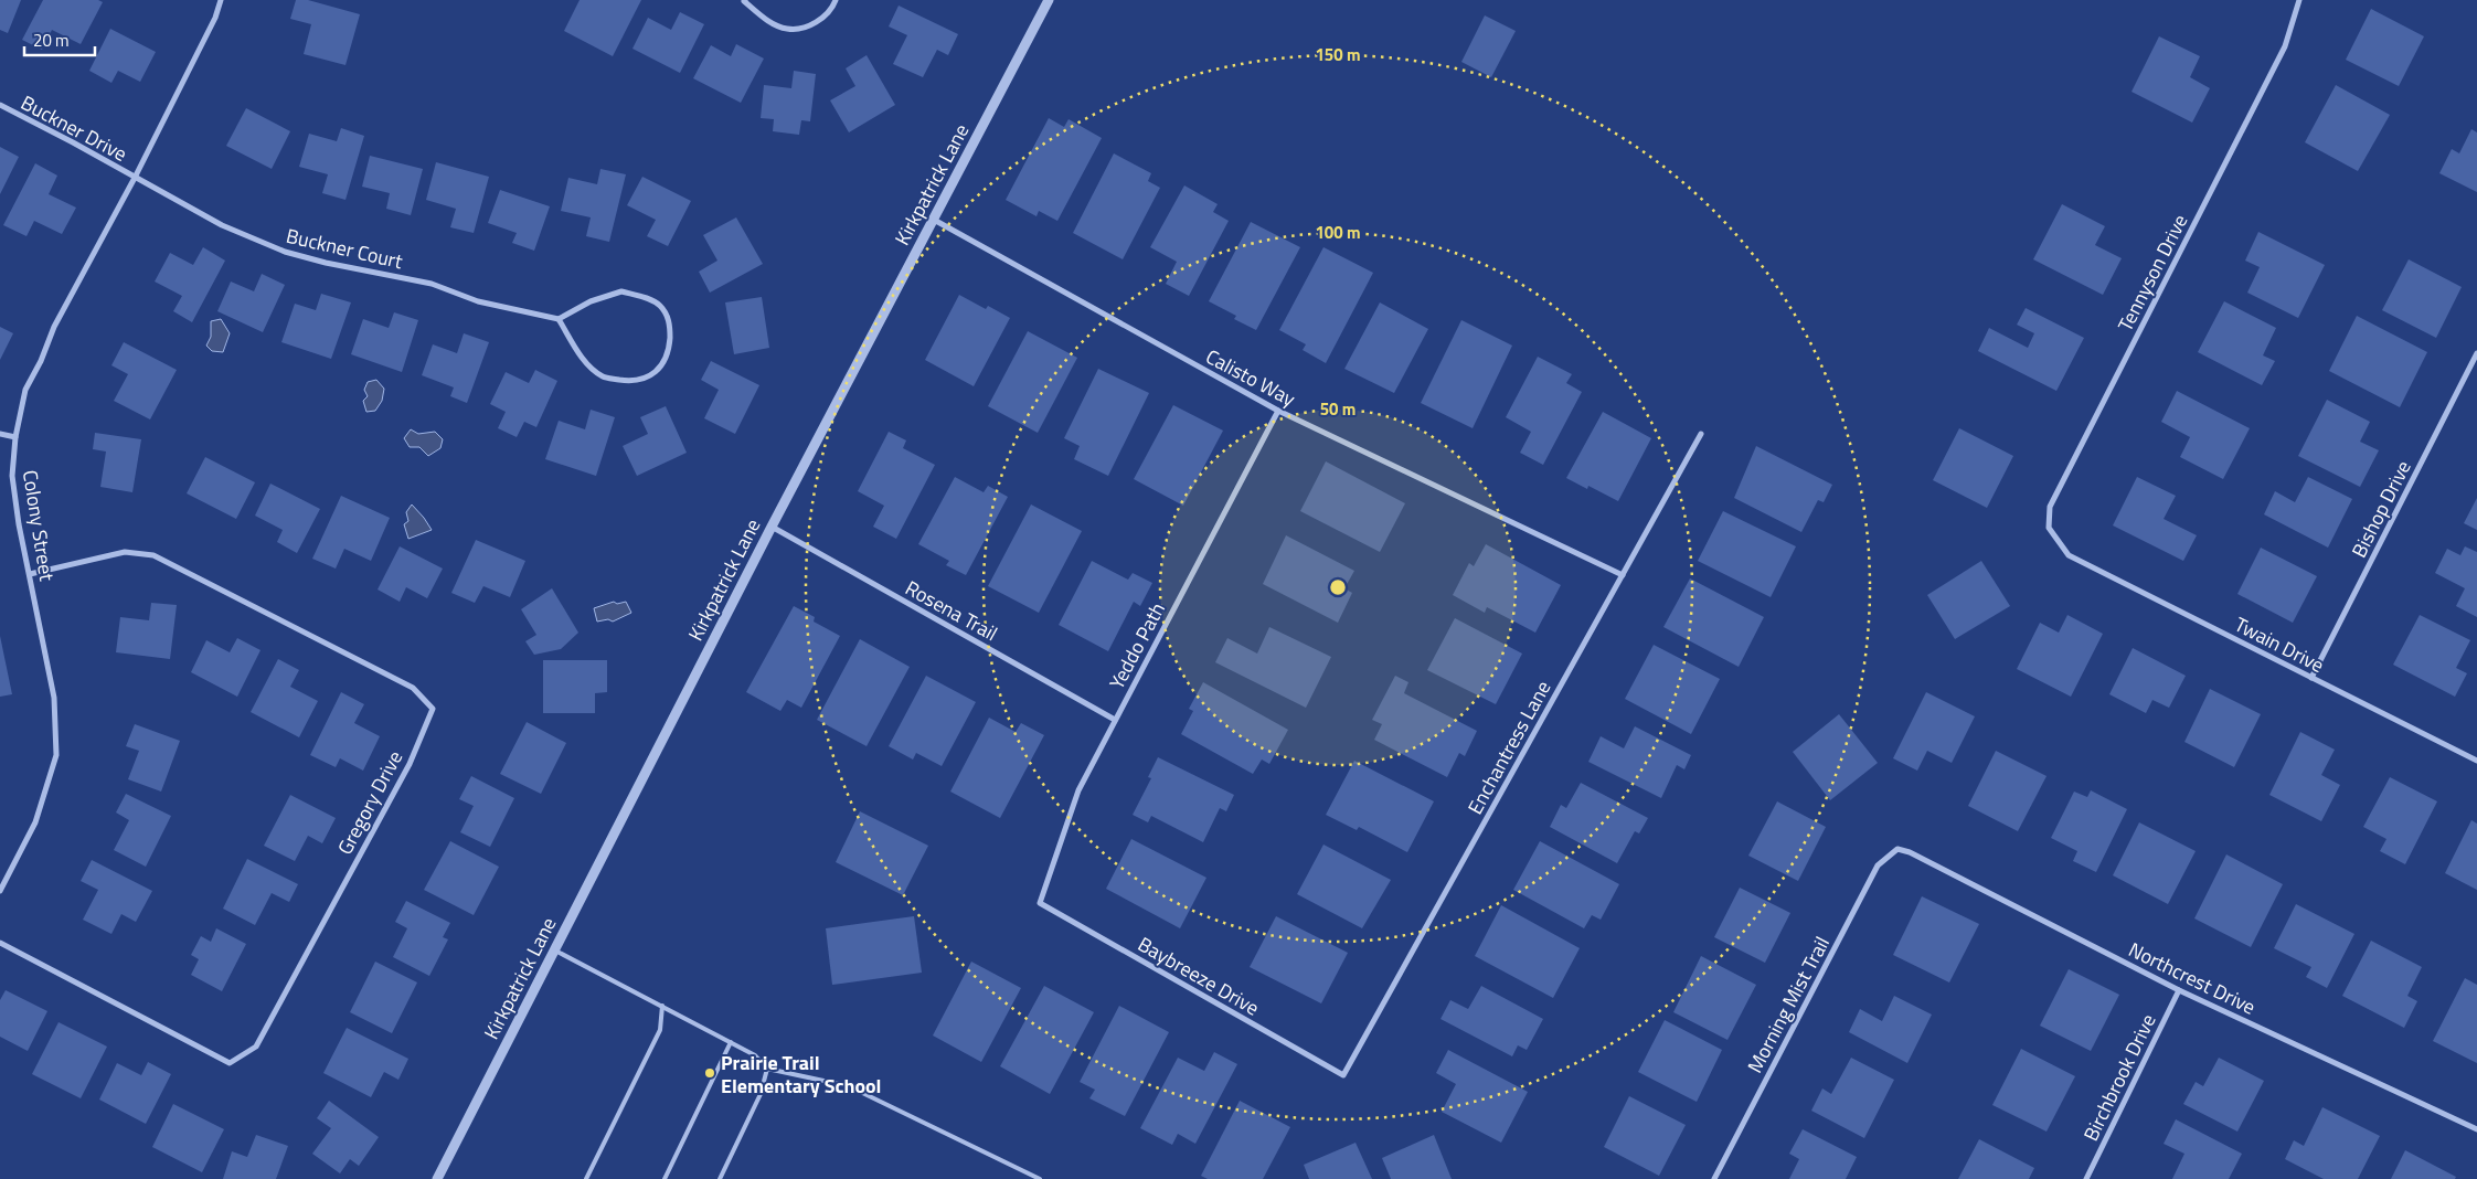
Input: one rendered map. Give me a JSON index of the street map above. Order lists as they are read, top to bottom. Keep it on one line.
{"streets":{"street":["Buckner Drive","Kirkpatrick Lane","Buckner Court","Tennyson Drive","Calisto Way","Bishop Drive","Colony Street","Rosena Trail","Twain Drive","Yeddo Path","Enchantress Lane","Gregory Drive","Baybreeze Drive","Northcrest Drive","Morning Mist Trail","Birchbrook Drive"]},"crossings":[["Buckner Drive","Buckner Court"],["Buckner Drive","Colony Street"],["Kirkpatrick Lane","Calisto Way"],["Kirkpatrick Lane","Rosena Trail"],["Buckner Court","Colony Street"],["Tennyson Drive","Twain Drive"],["Calisto Way","Yeddo Path"],["Calisto Way","Enchantress Lane"],["Bishop Drive","Twain Drive"],["Colony Street","Gregory Drive"],["Rosena Trail","Yeddo Path"],["Yeddo Path","Baybreeze Drive"],["Enchantress Lane","Baybreeze Drive"],["Northcrest Drive","Morning Mist Trail"],["Northcrest Drive","Birchbrook Drive"]],"places":["Prairie Trail Elementary School"],"scale_bar":"20 m","rings":["150 m","100 m","50 m"]}
